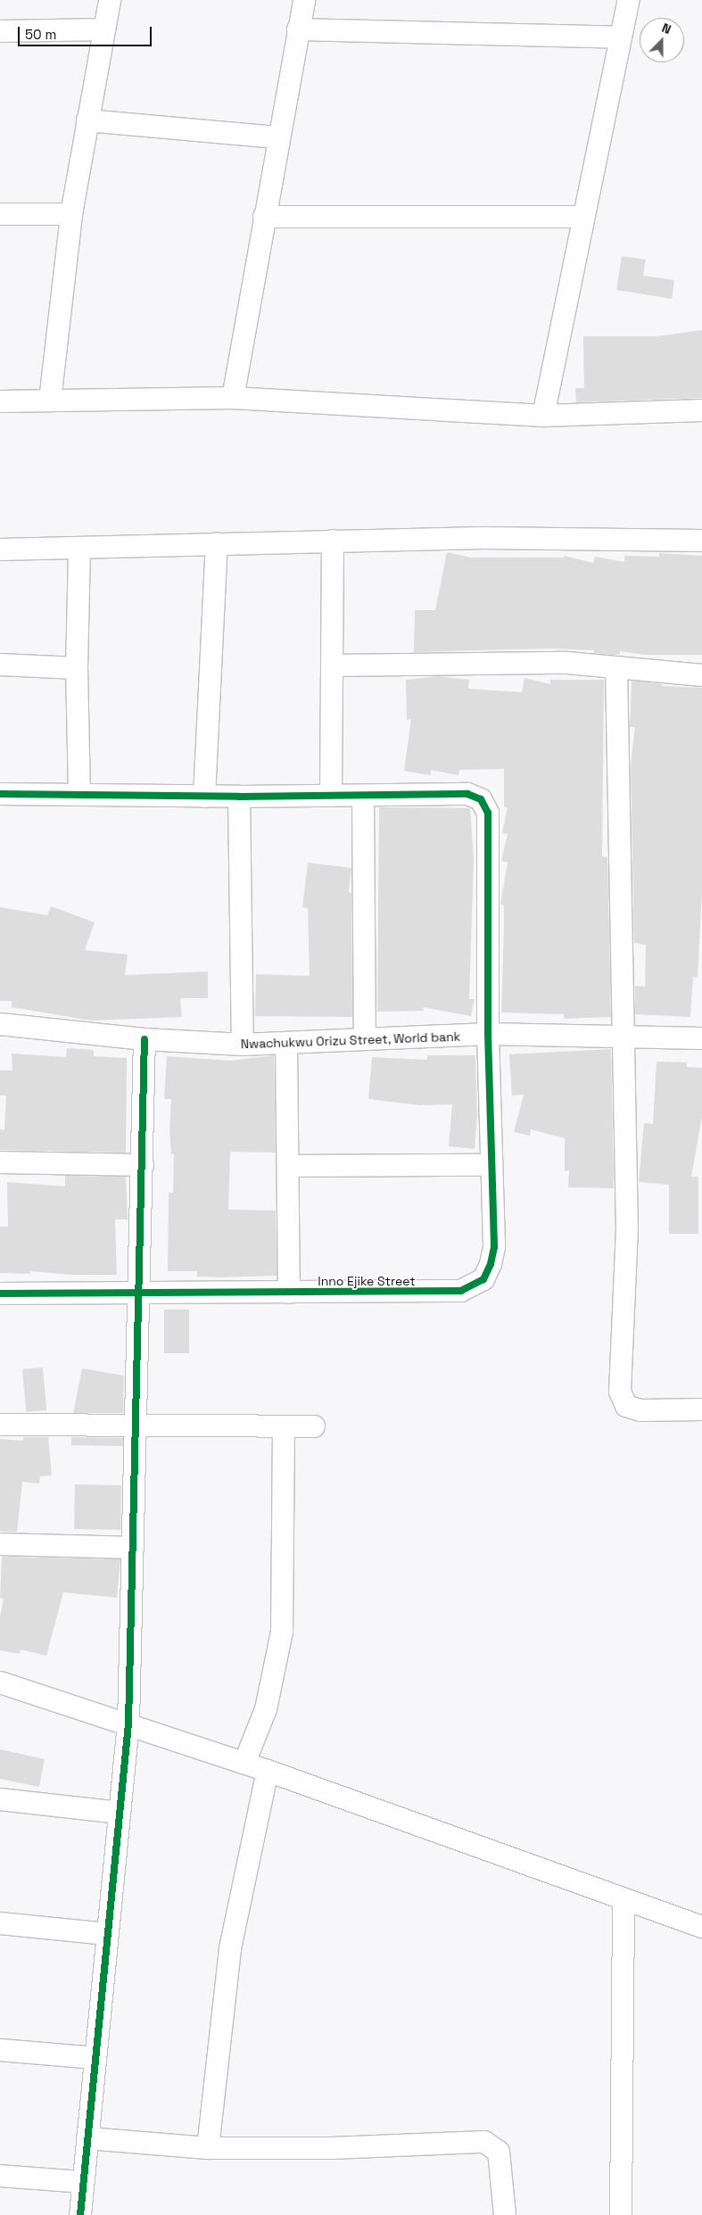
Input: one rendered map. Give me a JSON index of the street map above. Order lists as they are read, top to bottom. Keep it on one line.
{"streets":{"street":["Nwachukwu Orizu Street, World bank","Inno Ejike Street"]},"crossings":[["Nwachukwu Orizu Street, World bank","Inno Ejike Street"]],"scale_bar":"50 m","north":"top"}
